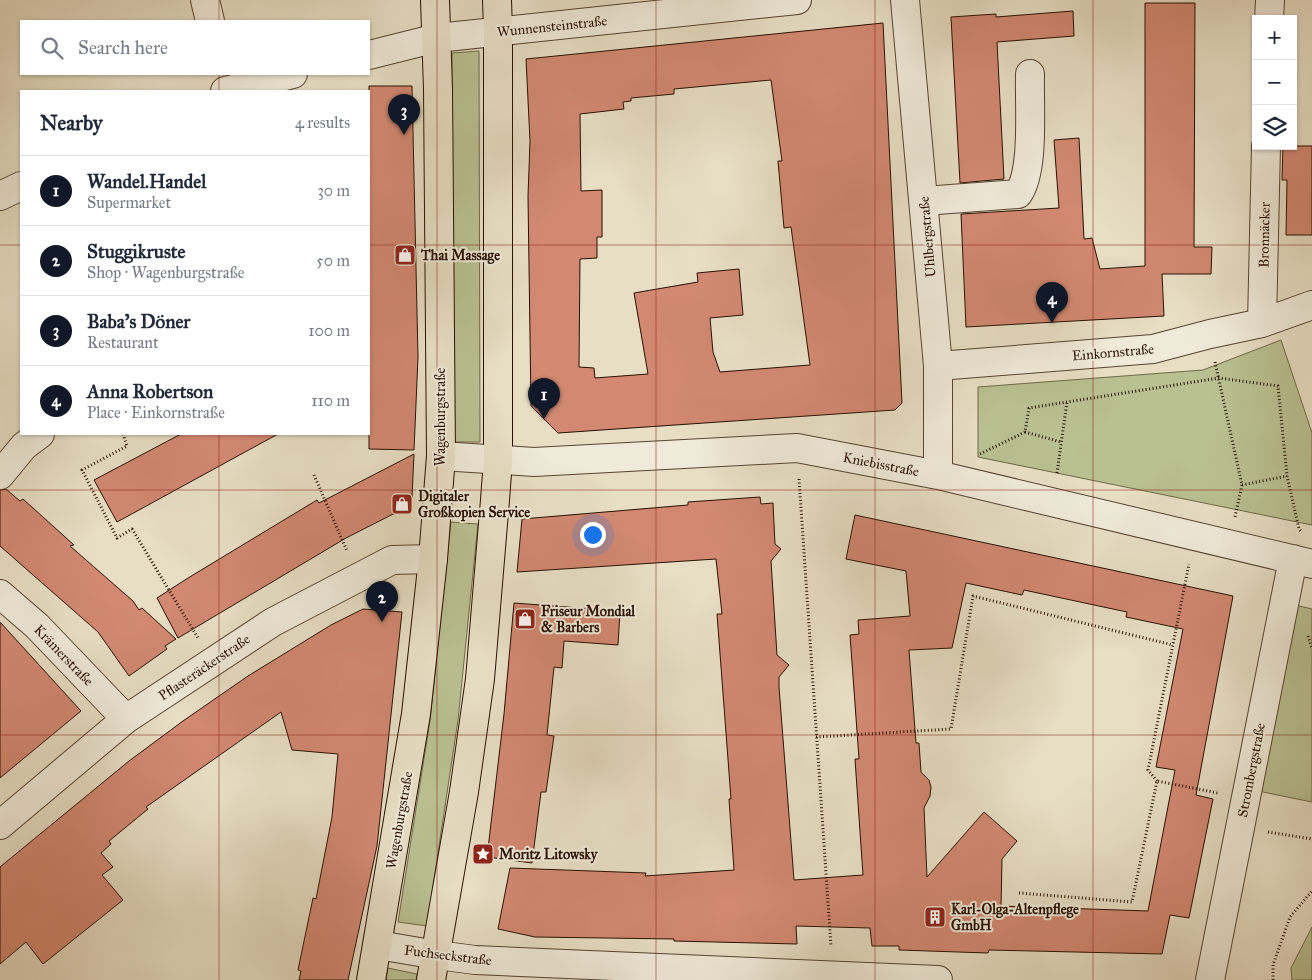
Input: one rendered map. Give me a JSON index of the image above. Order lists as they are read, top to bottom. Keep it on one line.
{"streets":{"main road":["Wagenburgstraße"],"street":["Wunnensteinstraße","Bronnäcker","Uhlbergstraße","Einkornstraße","Kniebisstraße","Krämerstraße","Pflasteräckerstraße","Strombergstraße","Fuchseckstraße"]},"crossings":[["Wunnensteinstraße","Wagenburgstraße"],["Bronnäcker","Einkornstraße"],["Uhlbergstraße","Einkornstraße"],["Uhlbergstraße","Kniebisstraße"],["Wagenburgstraße","Kniebisstraße"],["Wagenburgstraße","Pflasteräckerstraße"],["Wagenburgstraße","Fuchseckstraße"],["Kniebisstraße","Strombergstraße"],["Krämerstraße","Pflasteräckerstraße"]],"places":{"shop":["Thai Massage","Digitaler Großkopien Service","Friseur Mondial & Barbers"],"place":["Moritz Litowsky"],"building":["Karl-Olga-Altenpflege GmbH"]},"page":{"map_buttons":["+","−"],"search":"Search here","heading":["Nearby","4 results"],"pins":["3","4","1","2"],"list":[{"mark":"1","name":"Wandel.Handel","note":"Supermarket","value":"30 m"},{"mark":"2","name":"Stuggikruste","note":"Shop · Wagenburgstraße","value":"50 m"},{"mark":"3","name":"Baba's Döner","note":"Restaurant","value":"100 m"},{"mark":"4","name":"Anna Robertson","note":"Place · Einkornstraße","value":"110 m"}]}}
